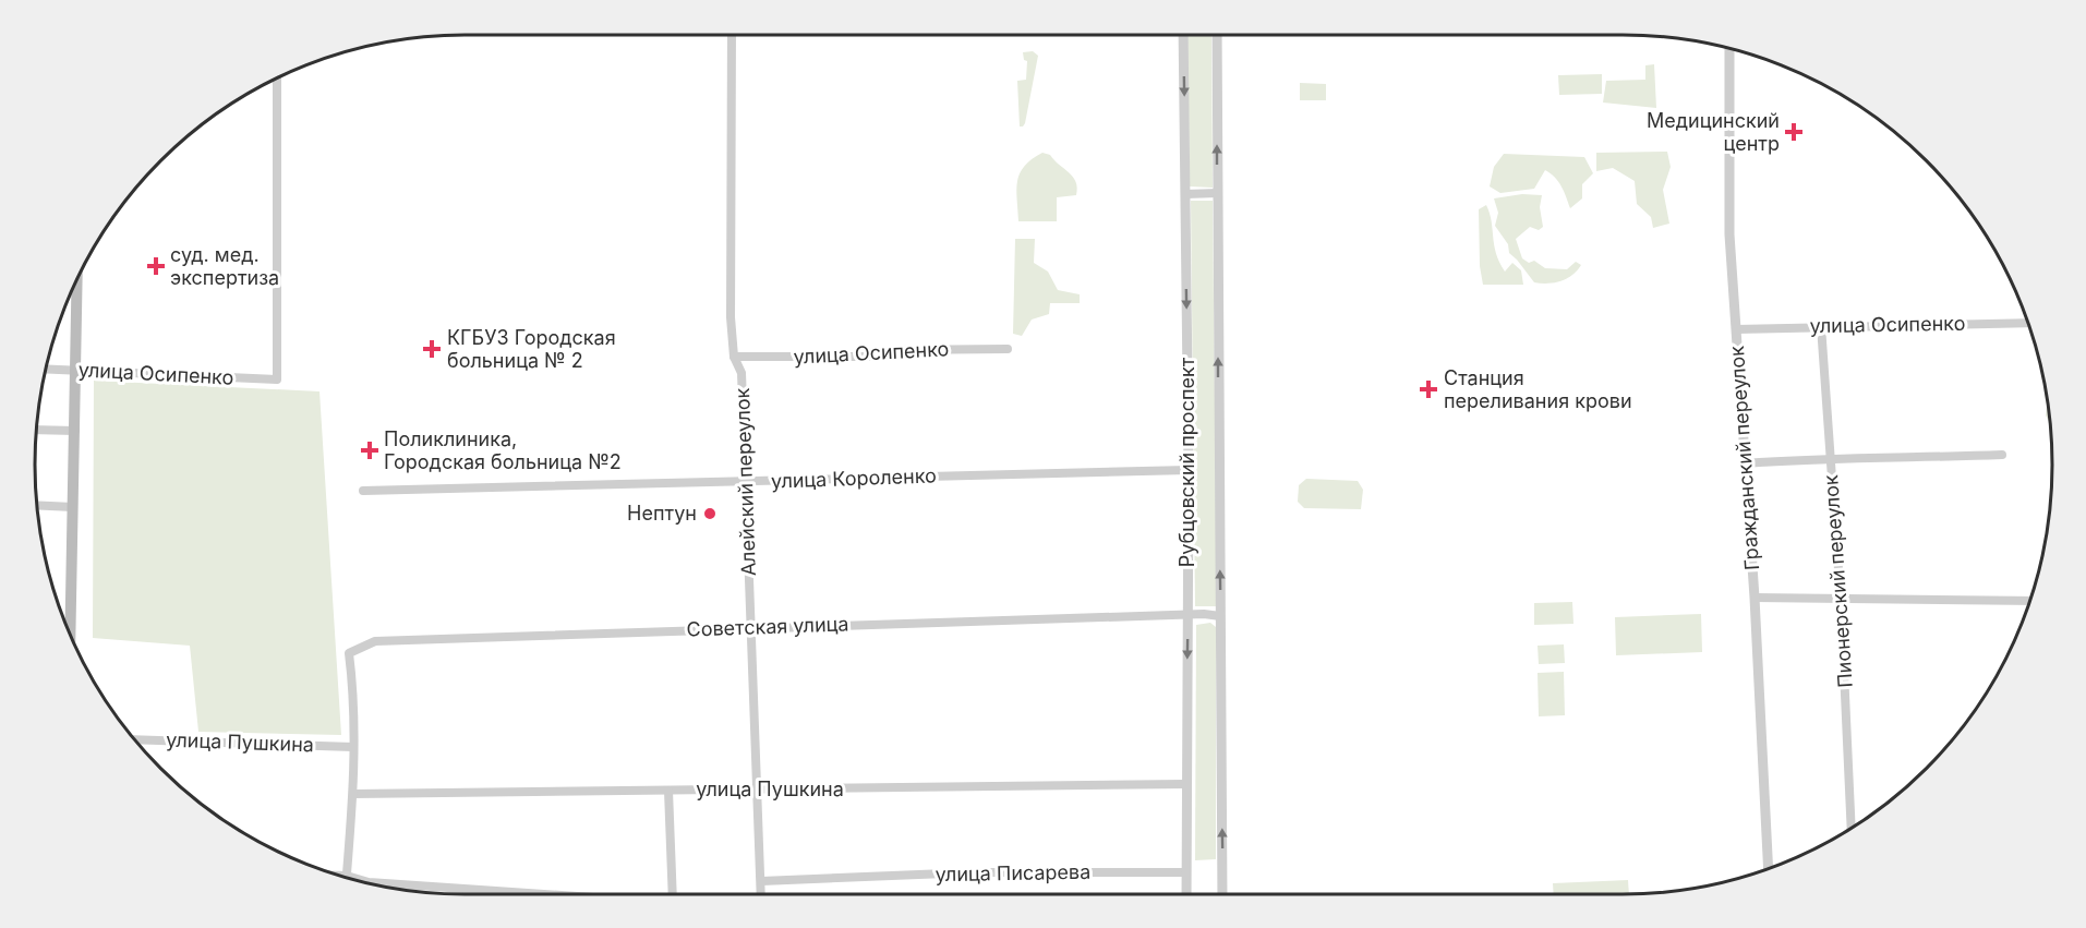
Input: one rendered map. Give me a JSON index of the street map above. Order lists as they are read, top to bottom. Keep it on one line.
{"streets":{"street":["улица Осипенко","Гражданский переулок","Рубцовский проспект","улица Короленко","Алейский переулок","Пионерский переулок","Советская улица","улица Пушкина","улица Писарева"]},"crossings":[["улица Осипенко","Гражданский переулок"],["улица Осипенко","Алейский переулок"],["улица Осипенко","Пионерский переулок"],["Рубцовский проспект","улица Короленко"],["Рубцовский проспект","Советская улица"],["Рубцовский проспект","улица Пушкина"],["Рубцовский проспект","улица Писарева"],["улица Короленко","Алейский переулок"],["Алейский переулок","Советская улица"],["Алейский переулок","улица Пушкина"],["Алейский переулок","улица Писарева"],["Советская улица","улица Пушкина"]],"places":{"health":["Медицинский центр","суд. мед. экспертиза","КГБУЗ Городская больница № 2","Станция переливания крови","Поликлиника, Городская больница №2"],"other":["Нептун"]}}
